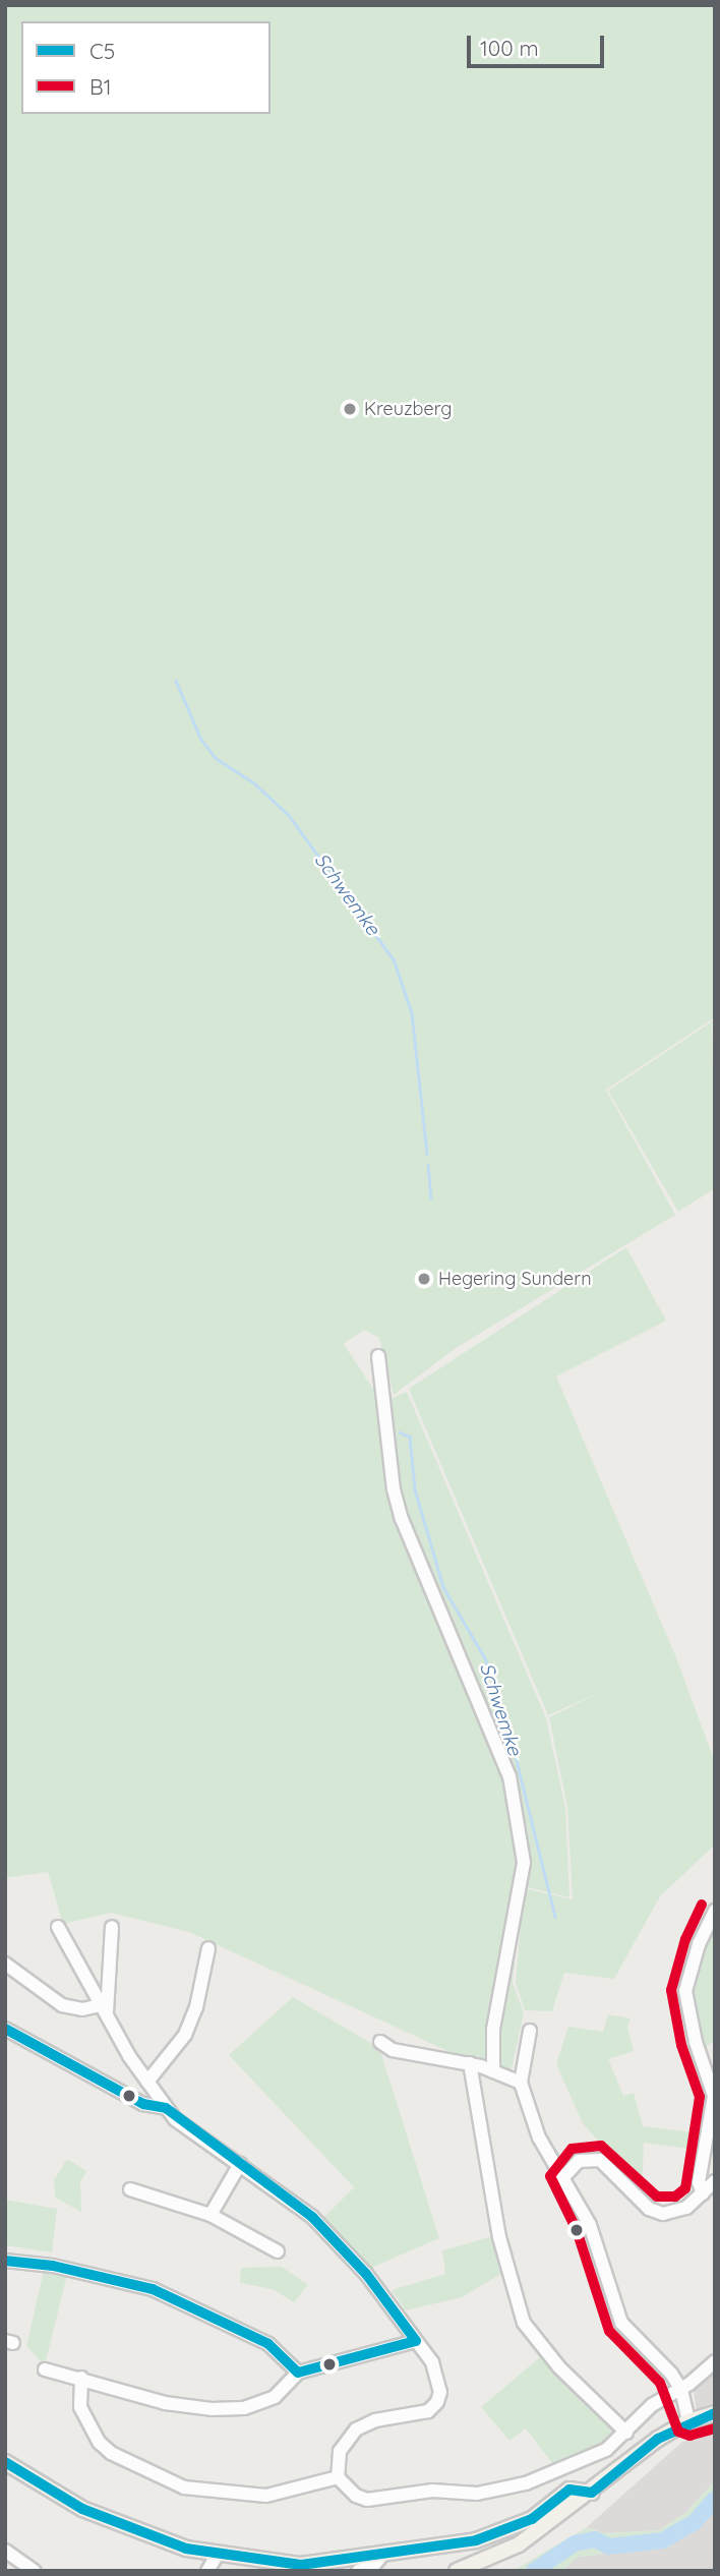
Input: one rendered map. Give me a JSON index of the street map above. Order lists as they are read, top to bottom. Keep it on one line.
{"water":["Schwemke"],"places":["Kreuzberg","Hegering Sundern"],"lines":["transit line B1","transit line C5"],"legend":["C5","B1"],"scale_bar":"100 m"}
